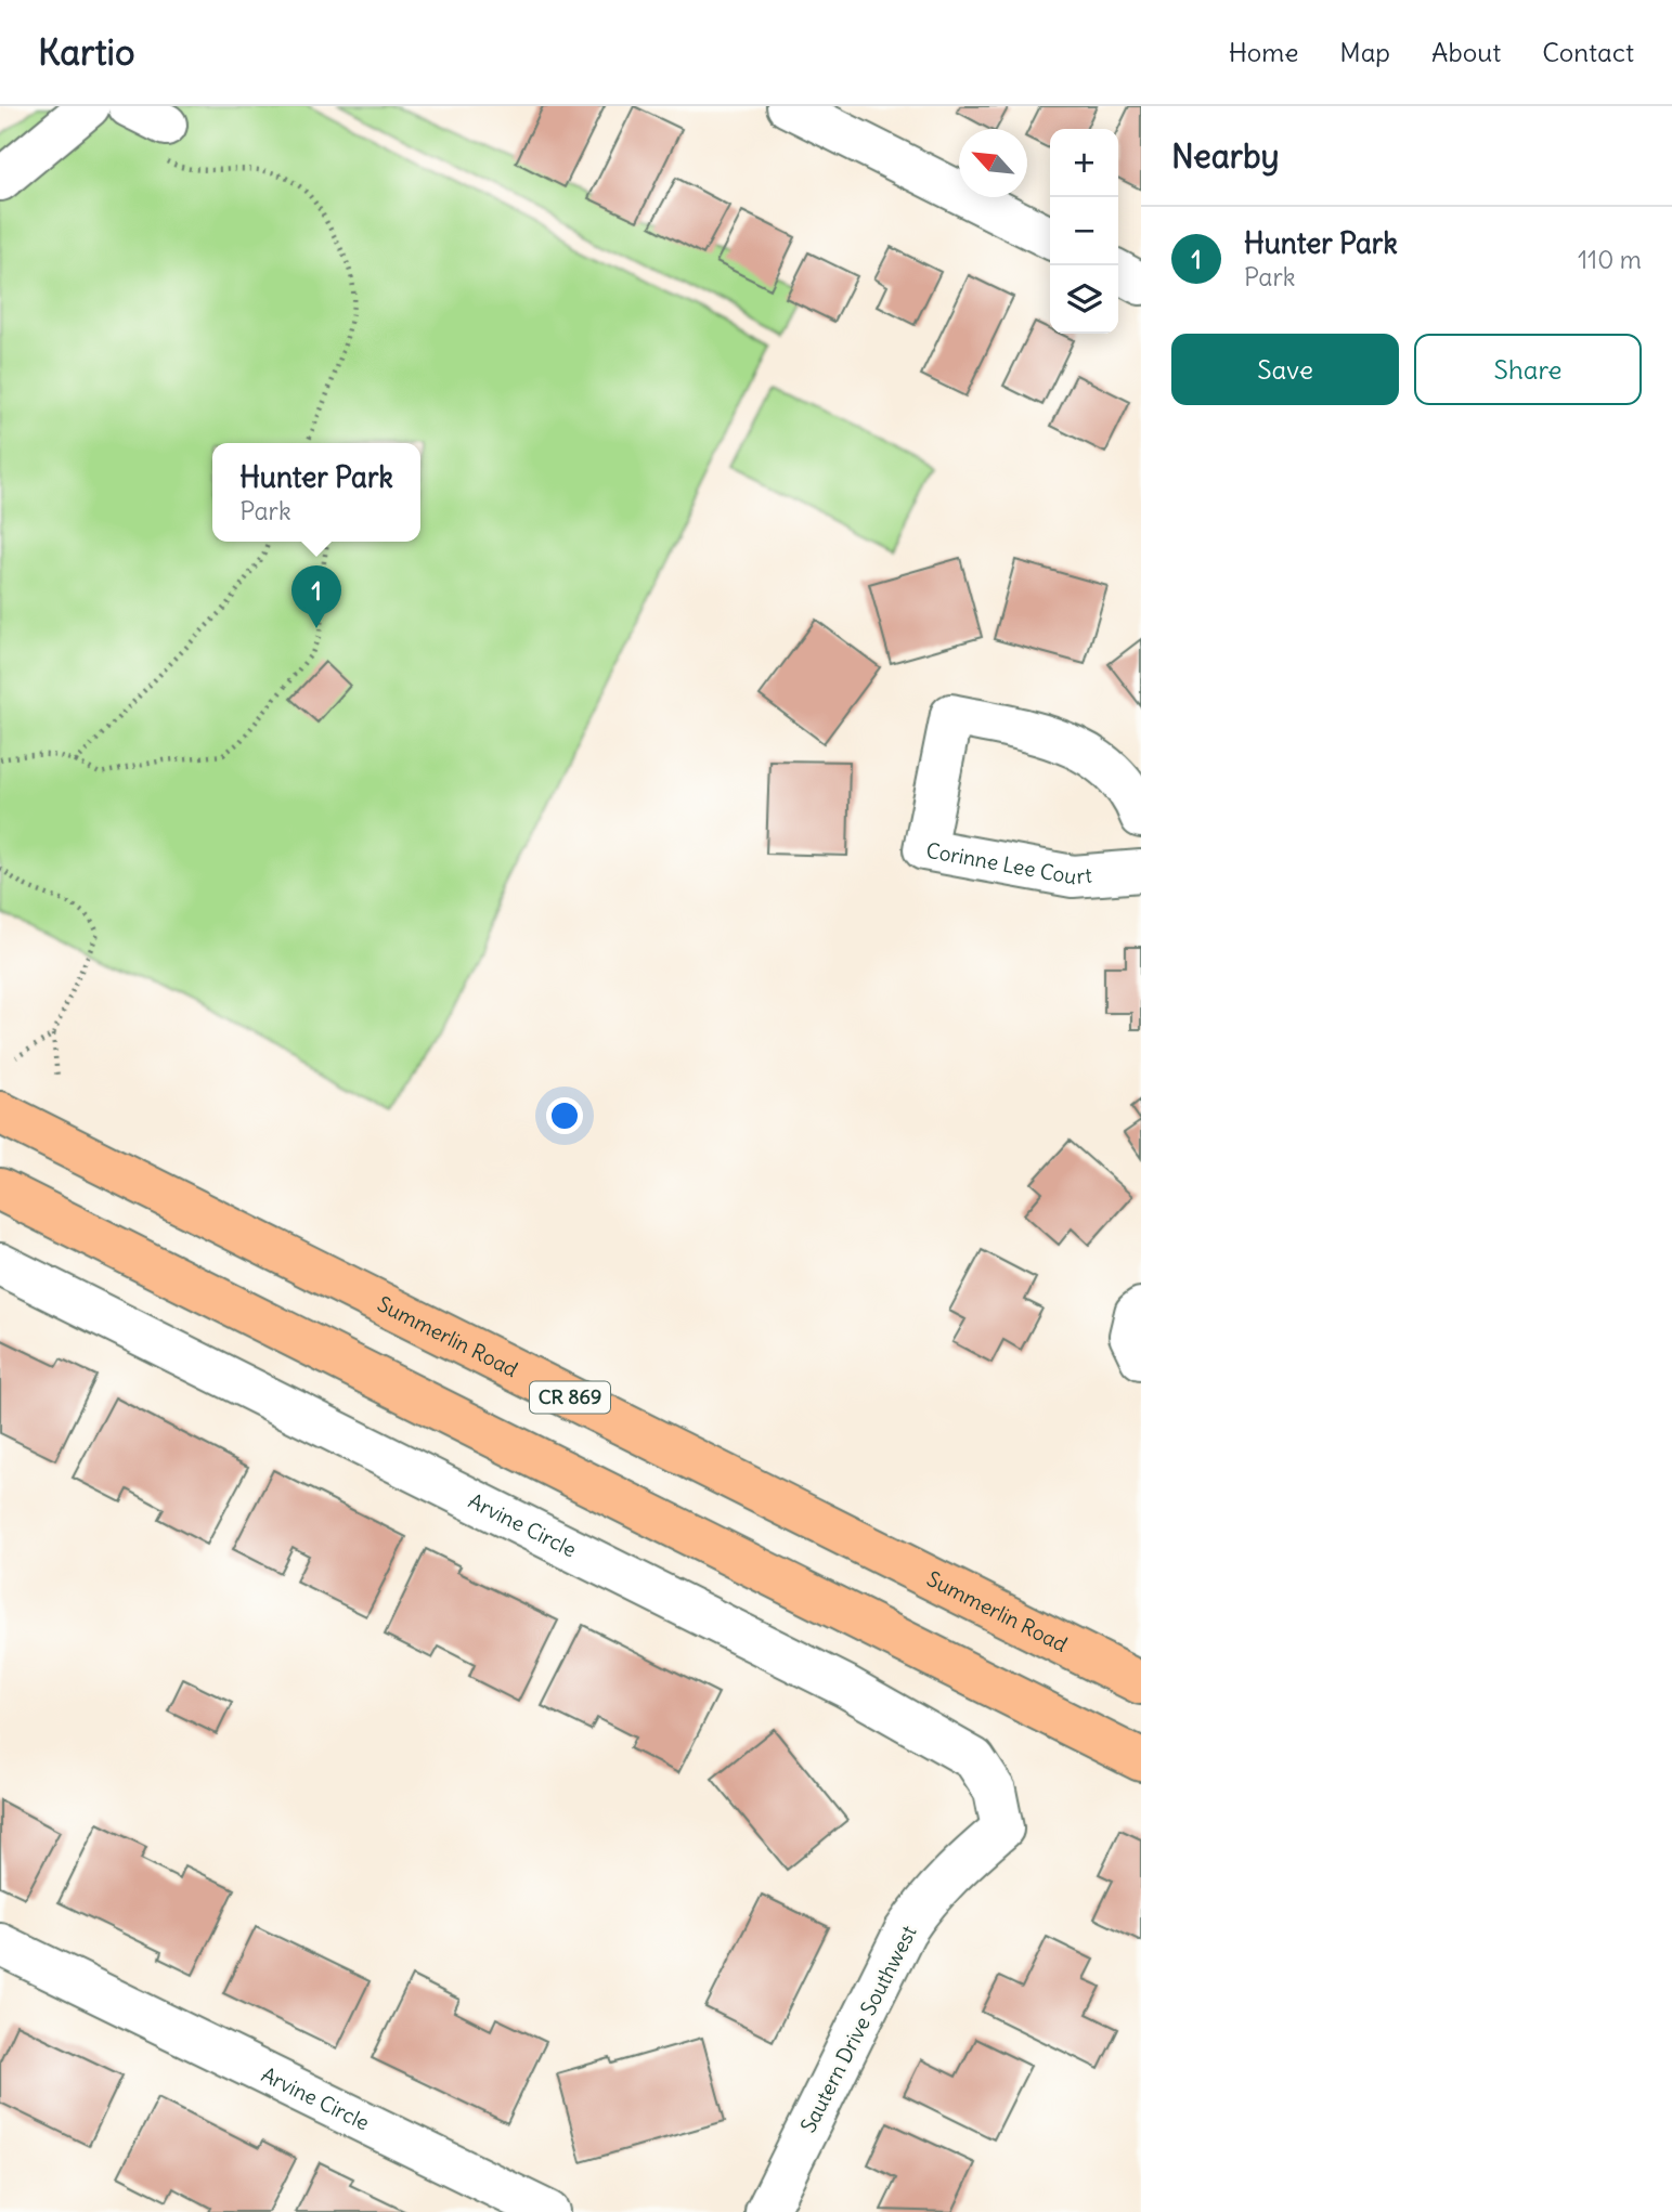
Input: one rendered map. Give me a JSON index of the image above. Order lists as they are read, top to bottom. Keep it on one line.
{"streets":{"main road":["Summerlin Road","CR 869"],"street":["Corinne Lee Court","Arvine Circle","Sautern Drive Southwest"]},"crossings":[["Arvine Circle","Sautern Drive Southwest"]],"north":"top left","page":{"header":"Kartio","nav":["Home","Map","About","Contact"],"heading":"Nearby","map_buttons":["+","−"],"list":[{"mark":"1","name":"Hunter Park","note":"Park","value":"110 m"}],"buttons":["Save","Share"],"popup":["Hunter Park","Park"],"pins":"1"}}
